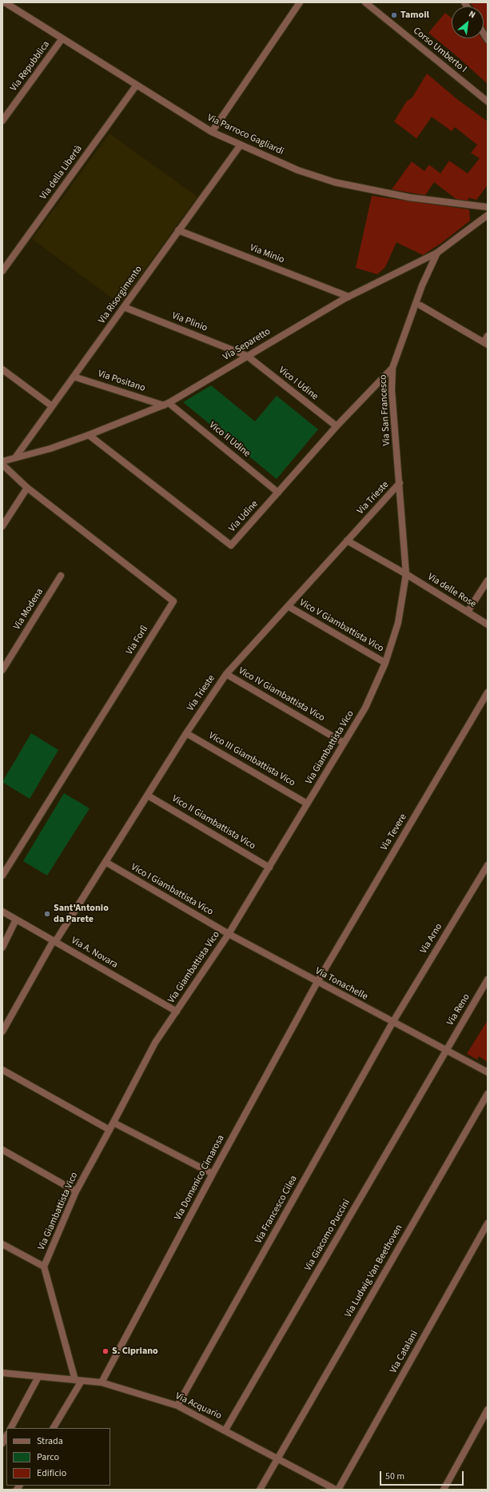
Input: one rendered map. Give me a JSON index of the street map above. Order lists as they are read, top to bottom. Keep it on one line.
{"streets":{"street":["Corso Umberto I","Via Repubblica","Via Parroco Gagliardi","Via della Libertà","Via Minio","Via Risorgimento","Via Plinio","Via Separetto","Via Positano","Vico I Udine","Via San Francesco","Vico II Udine","Via Trieste","Via Udine","Via delle Rose","Via Modena","Vico V Giambattista Vico","Via Forlì","Vico IV Giambattista Vico","Via Giambattista Vico","Vico III Giambattista Vico","Vico II Giambattista Vico","Via Tevere","Vico I Giambattista Vico","Via Arno","Via A. Novara","Via Tonachelle","Via Reno","Via Domenico Cimarosa","Via Francesco Cilea","Via Giacomo Puccini","Via Ludwig Van Beethoven","Via Catalani","Via Acquario"]},"crossings":[["Via Repubblica","Via Parroco Gagliardi"],["Via Parroco Gagliardi","Via della Libertà"],["Via Parroco Gagliardi","Via Risorgimento"],["Via Minio","Via Risorgimento"],["Via Minio","Via Separetto"],["Via Risorgimento","Via Plinio"],["Via Risorgimento","Via Separetto"],["Via Risorgimento","Via Positano"],["Via Plinio","Via Separetto"],["Via Plinio","Vico I Udine"],["Via Separetto","Via Positano"],["Via Separetto","Vico I Udine"],["Via Separetto","Via San Francesco"],["Via Separetto","Vico II Udine"],["Via Separetto","Via Udine"],["Via Positano","Vico II Udine"],["Vico I Udine","Via Udine"],["Via San Francesco","Via Trieste"],["Via San Francesco","Via Udine"],["Via San Francesco","Via delle Rose"],["Via San Francesco","Via Giambattista Vico"],["Vico II Udine","Via Udine"],["Via Trieste","Via delle Rose"],["Via Trieste","Vico V Giambattista Vico"],["Via Trieste","Vico IV Giambattista Vico"],["Via Trieste","Vico III Giambattista Vico"],["Via Trieste","Vico II Giambattista Vico"],["Via Trieste","Vico I Giambattista Vico"],["Via Trieste","Via A. Novara"],["Via delle Rose","Via Giambattista Vico"],["Vico V Giambattista Vico","Via Giambattista Vico"],["Vico IV Giambattista Vico","Via Giambattista Vico"],["Via Giambattista Vico","Vico III Giambattista Vico"],["Via Giambattista Vico","Vico II Giambattista Vico"],["Via Giambattista Vico","Vico I Giambattista Vico"],["Via Giambattista Vico","Via A. Novara"],["Via Giambattista Vico","Via Tonachelle"],["Via Tevere","Via Tonachelle"],["Via Tevere","Via Domenico Cimarosa"],["Vico I Giambattista Vico","Via Tonachelle"],["Via Arno","Via Tonachelle"],["Via Arno","Via Francesco Cilea"],["Via Tonachelle","Via Reno"],["Via Tonachelle","Via Domenico Cimarosa"],["Via Tonachelle","Via Francesco Cilea"],["Via Tonachelle","Via Giacomo Puccini"],["Via Reno","Via Giacomo Puccini"],["Via Domenico Cimarosa","Via Acquario"],["Via Francesco Cilea","Via Acquario"],["Via Giacomo Puccini","Via Acquario"],["Via Ludwig Van Beethoven","Via Acquario"],["Via Catalani","Via Acquario"]],"places":["Tamoil","Sant'Antonio da Parete","S. Cipriano"],"legend":["Strada","Parco","Edificio"],"scale_bar":"50 m","north":"top right"}
